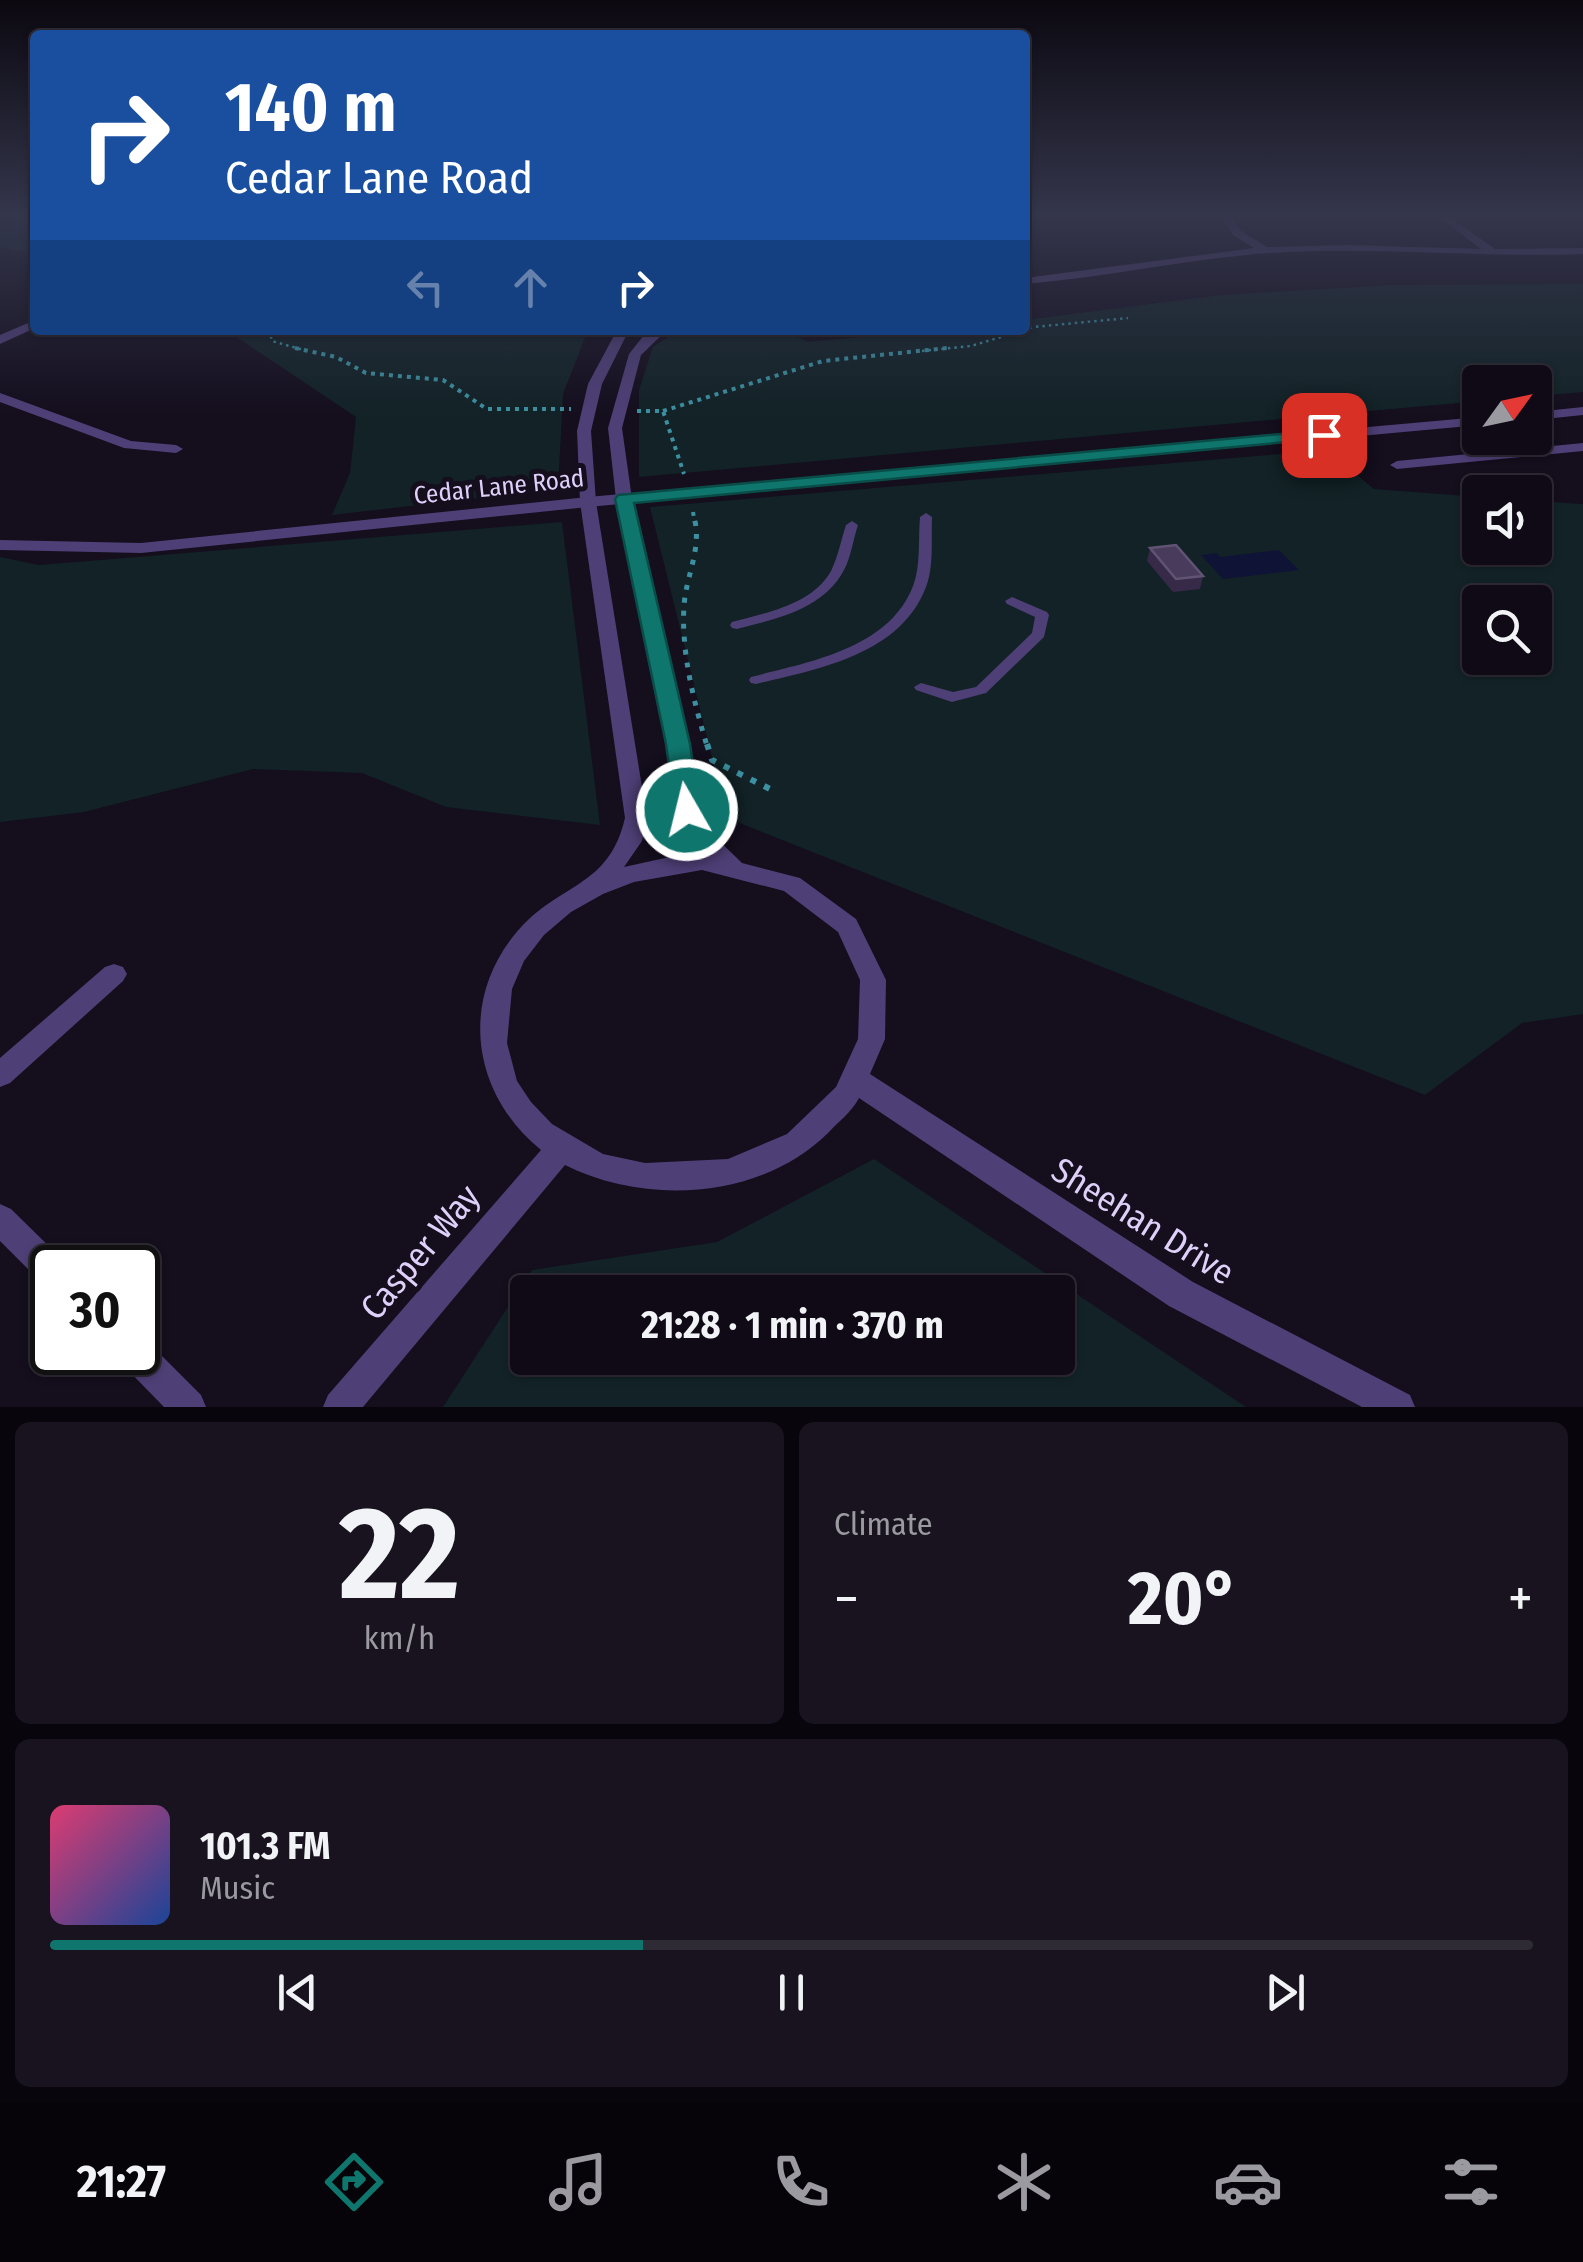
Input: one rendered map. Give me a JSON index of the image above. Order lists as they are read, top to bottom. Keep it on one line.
{"streets":{"street":["Cedar Lane Road","Sheehan Drive","Casper Way"]},"crossings":[["Sheehan Drive","Casper Way"]],"north":"top right","page":{"turn":["140 m","Cedar Lane Road"],"limit":"30","trip":"21:28 · 1 min · 370 m","tile":[["22","km/h"],"Climate"],"heat":["−","20°","+"],"song":["101.3 FM","Music"],"tabs":"21:27"}}
